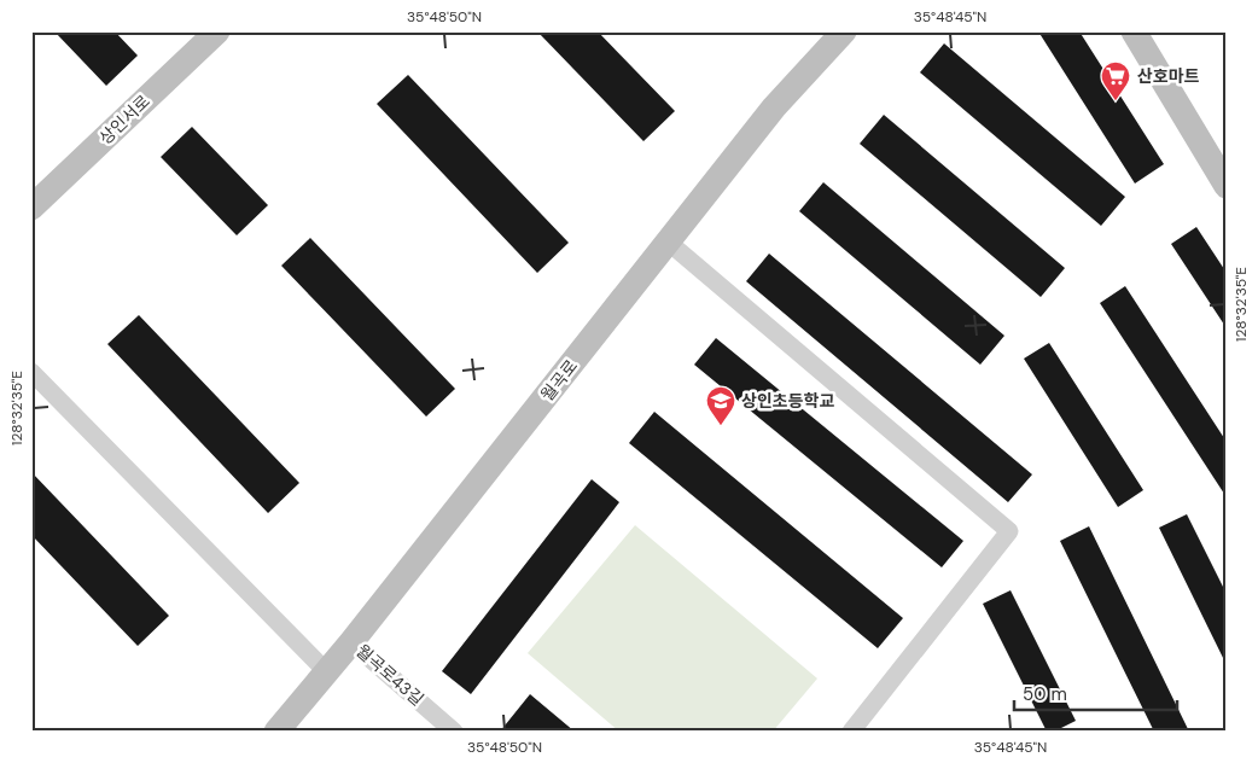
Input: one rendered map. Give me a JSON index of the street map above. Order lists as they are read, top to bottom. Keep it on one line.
{"streets":{"main road":["상인서로","월곡로"],"street":["월곡로43길"]},"crossings":[["월곡로","월곡로43길"]],"places":{"supermarket":["산호마트"],"school or university":["상인초등학교"]},"scale_bar":"50 m","coordinates":["35°48'50\"N","35°48'45\"N","128°32'35\"E"]}
